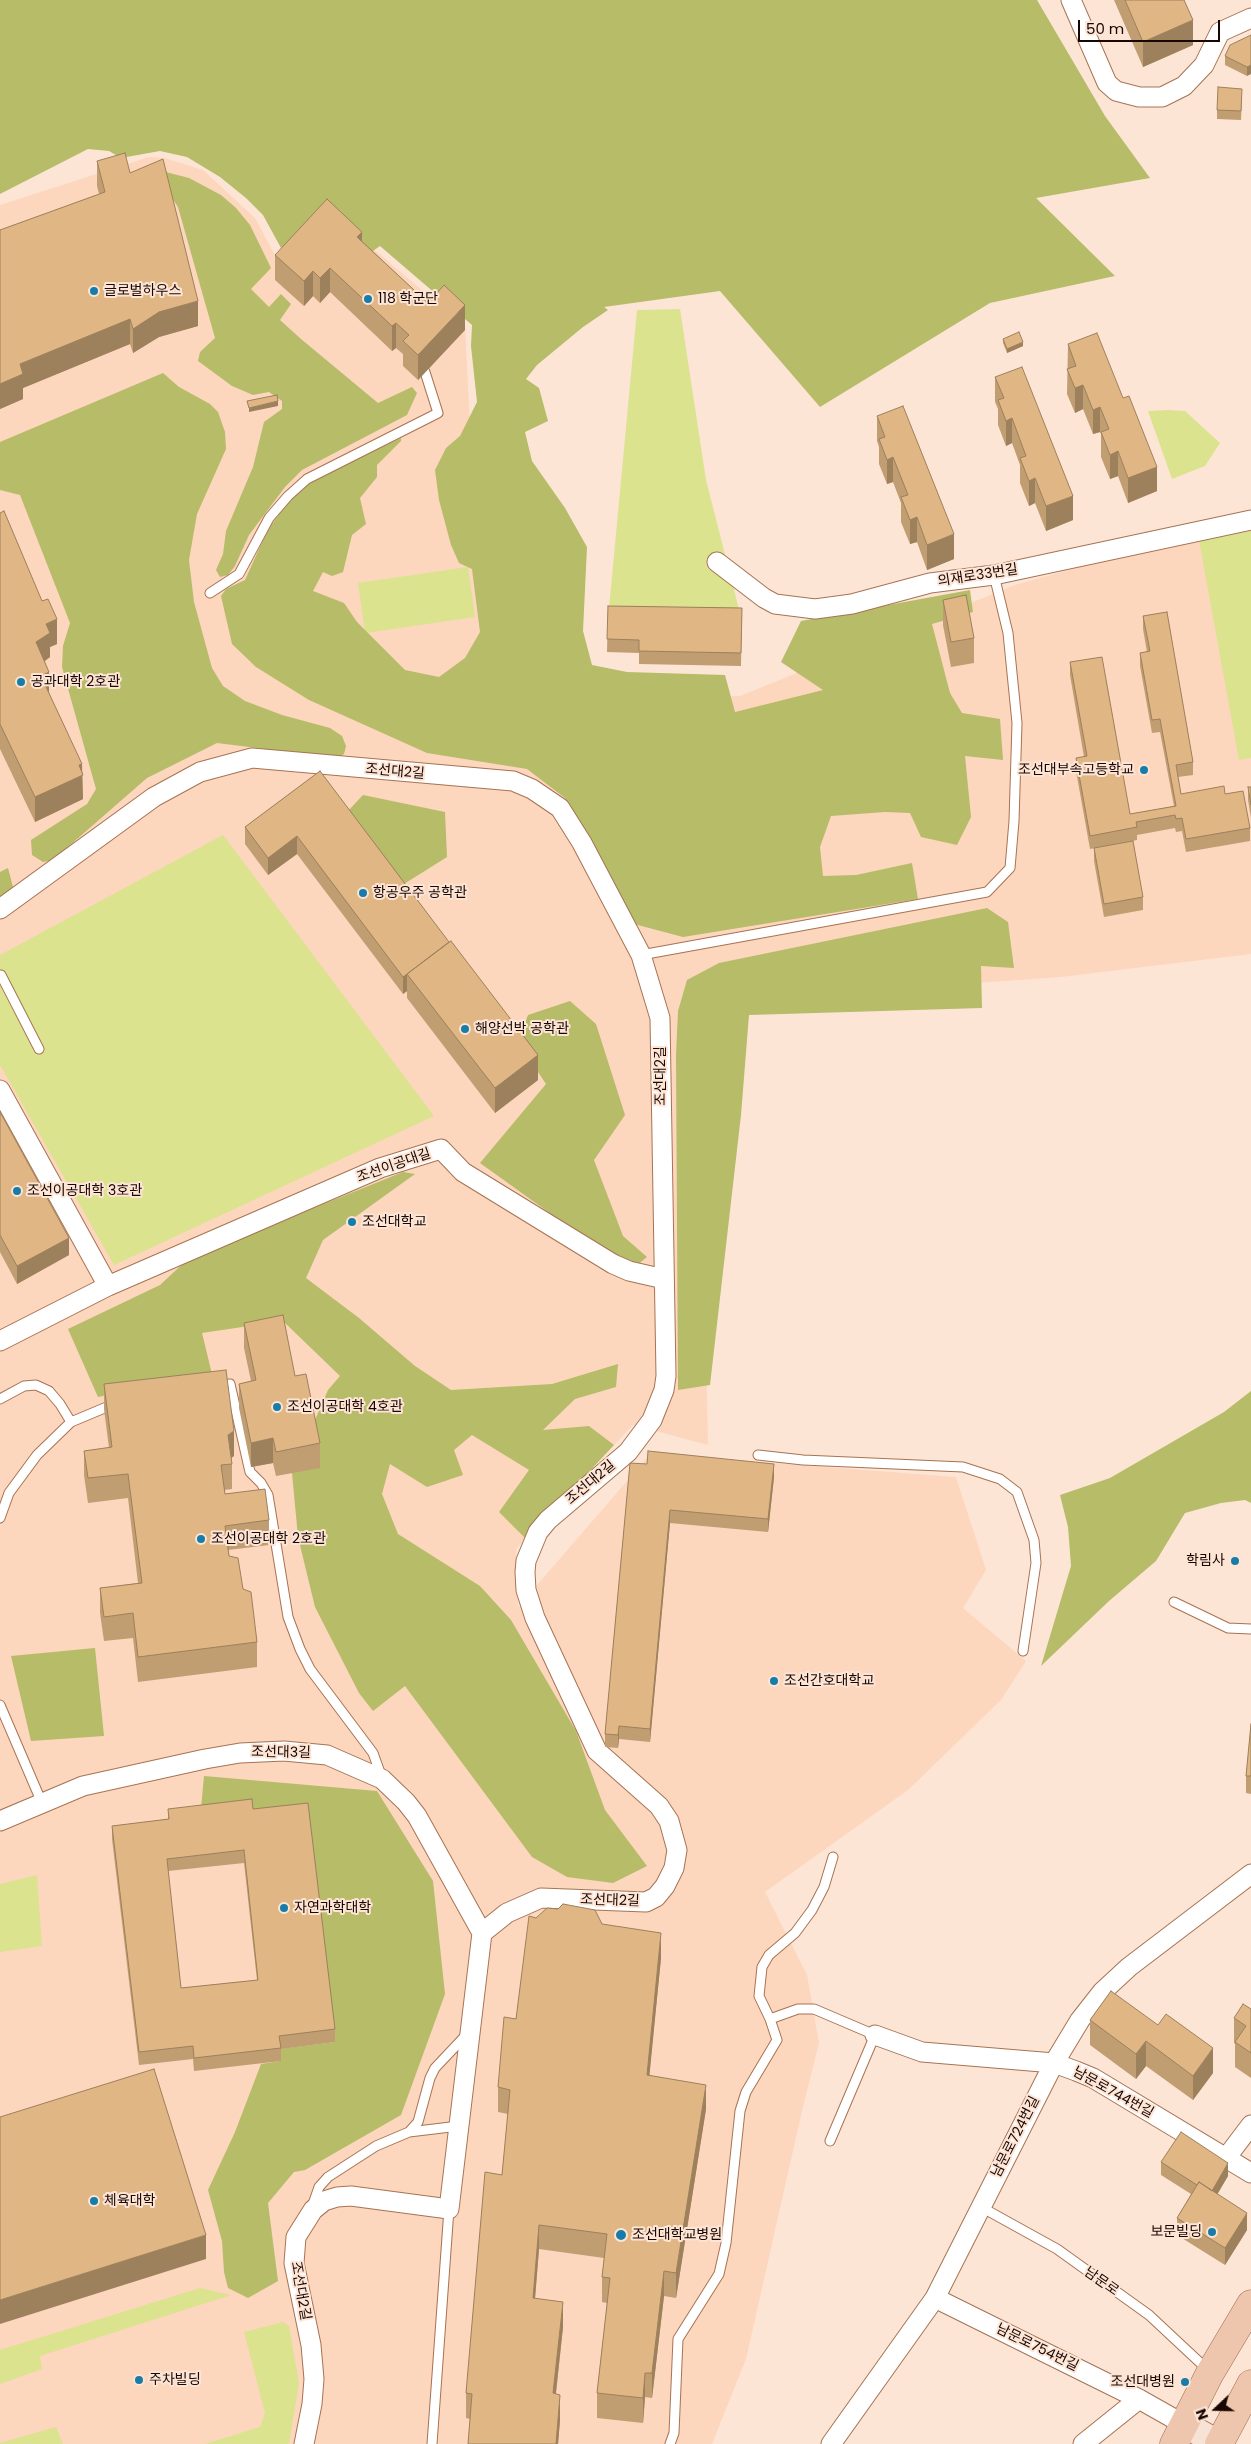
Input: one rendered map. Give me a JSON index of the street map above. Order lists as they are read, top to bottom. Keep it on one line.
{"streets":{"street":["의재로33번길","조선대2길","조선이공대길","조선대3길","남문로744번길","남문로724번길","남문로754번길"],"lane":["남문로"]},"crossings":[["조선대2길","조선이공대길"],["조선대2길","조선대3길"],["남문로744번길","남문로724번길"],["남문로724번길","남문로"],["남문로724번길","남문로754번길"]],"places":["글로벌하우스","118 학군단","공과대학 2호관","조선대부속고등학교","항공우주 공학관","해양선박 공학관","조선이공대학 3호관","조선대학교","조선이공대학 4호관","조선이공대학 2호관","학림사","조선간호대학교","자연과학대학","체육대학","보문빌딩","조선대학교병원","주차빌딩","조선대병원"],"scale_bar":"50 m","north":"left"}
